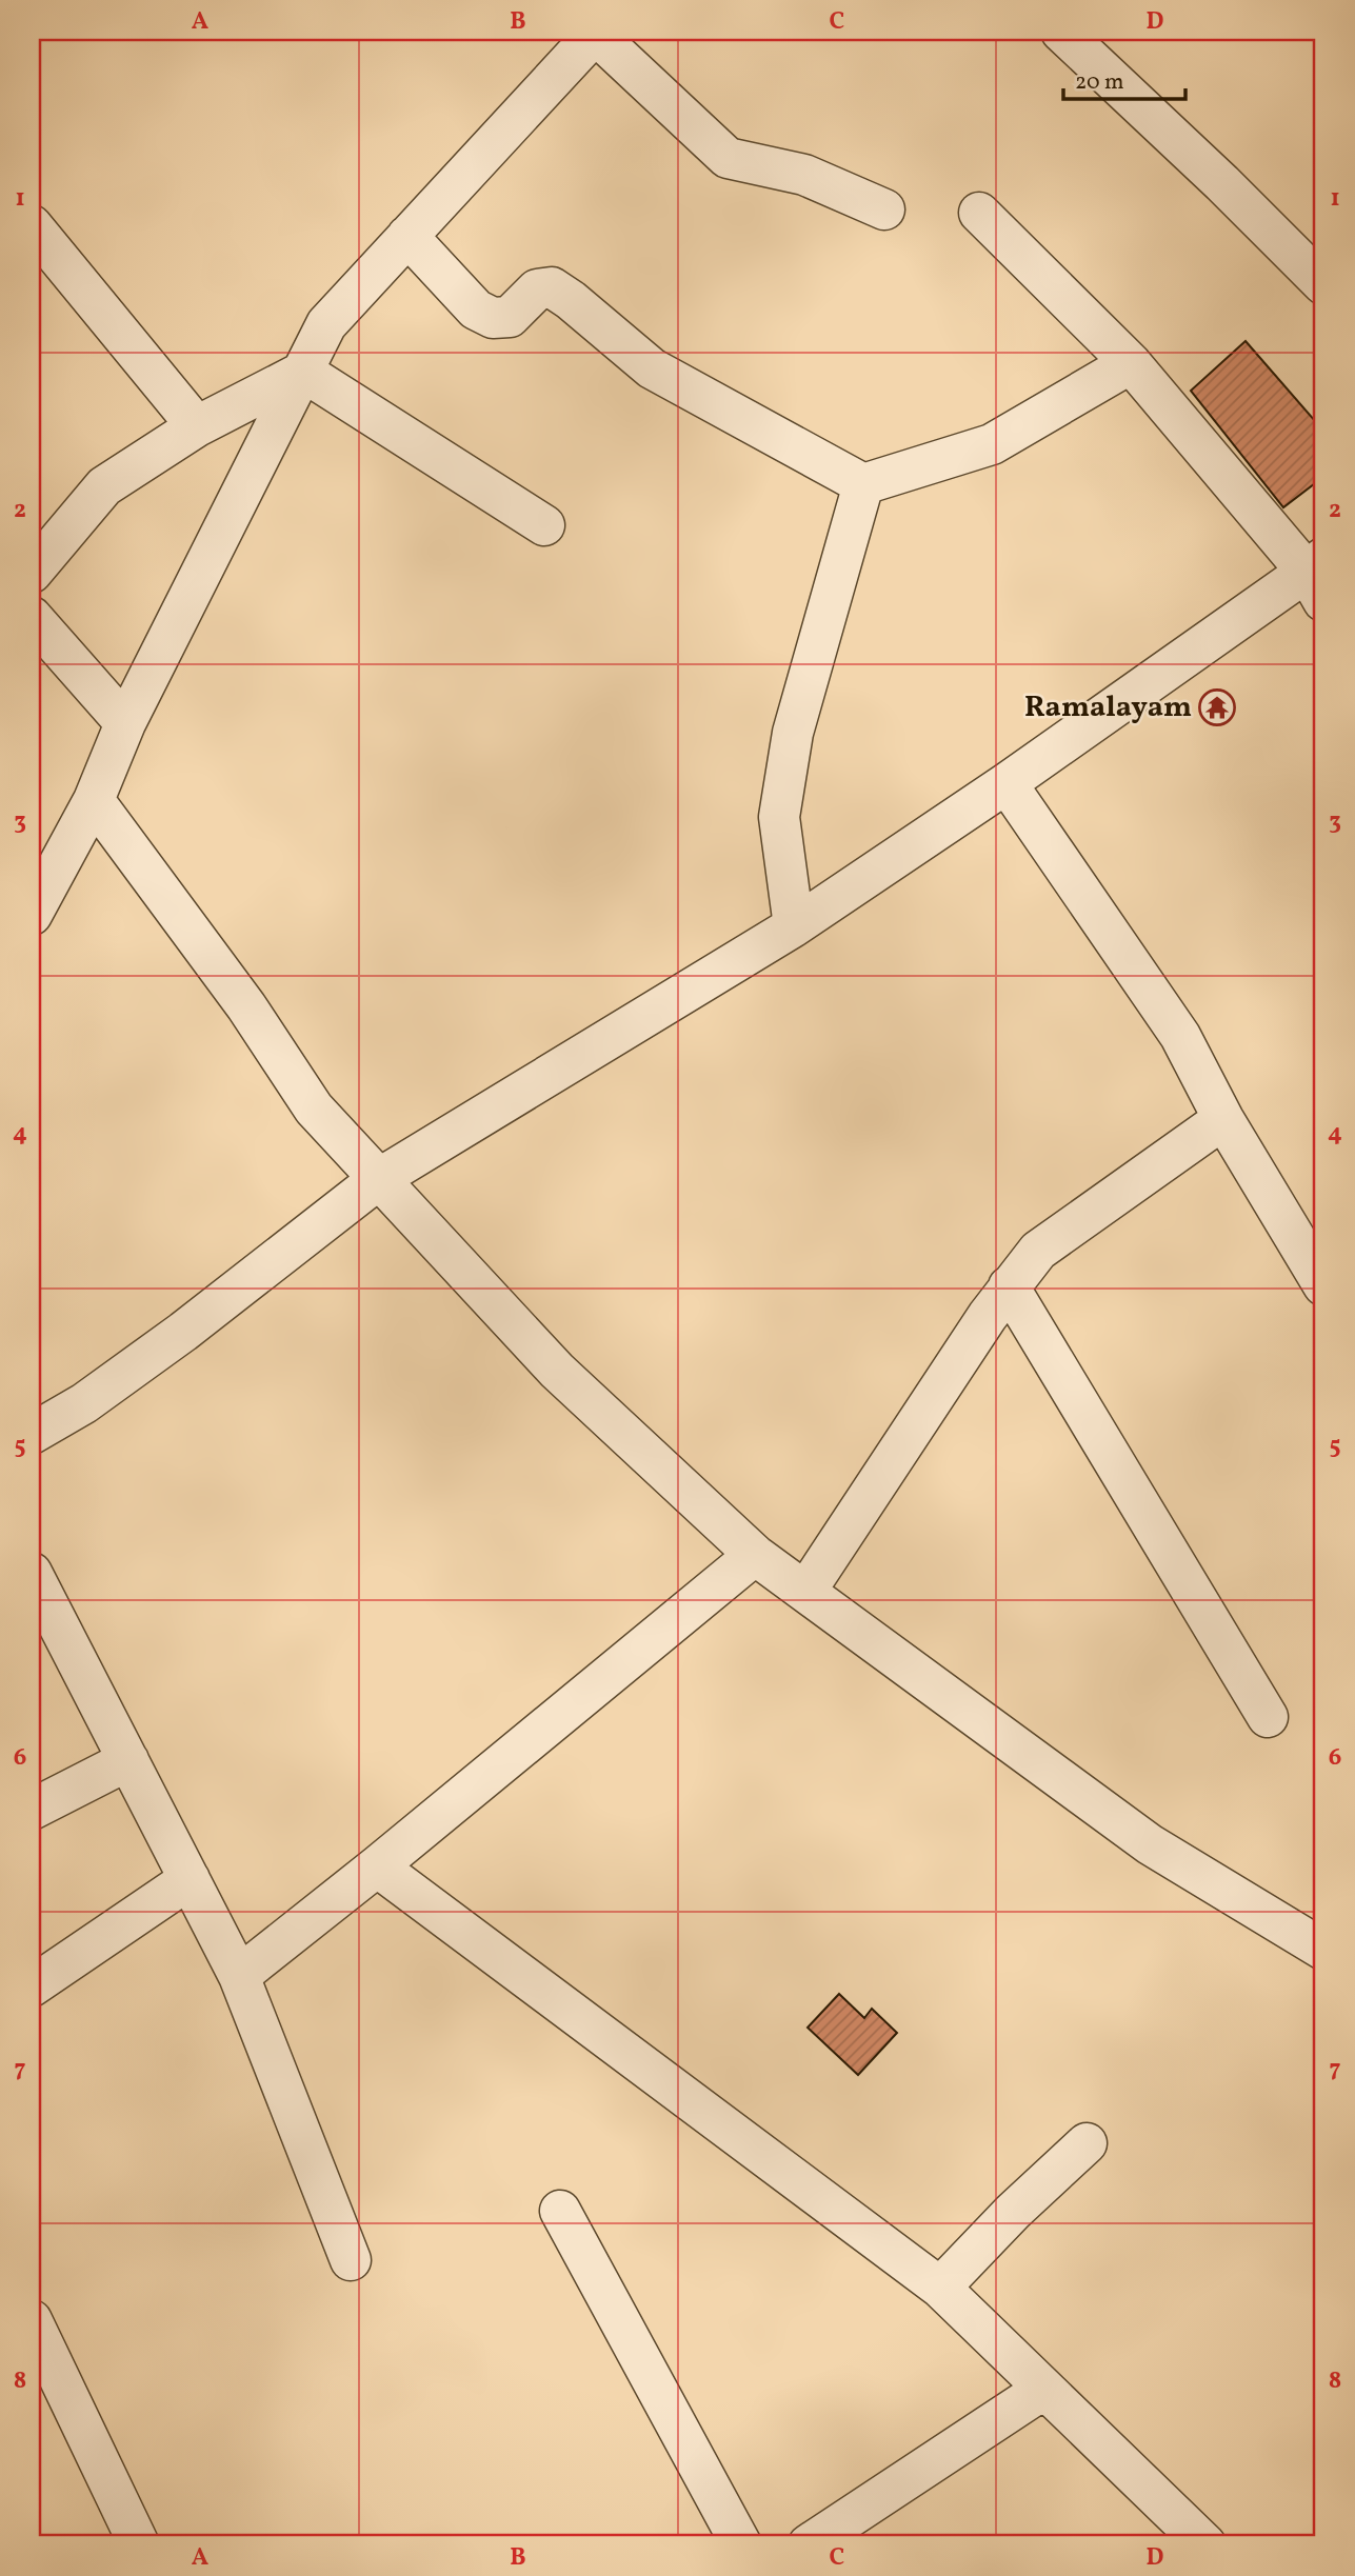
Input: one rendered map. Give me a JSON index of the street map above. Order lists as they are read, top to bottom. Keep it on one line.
{"places":{"temple":["Ramalayam"]},"scale_bar":"20 m","grid":{"columns":["A","B","C","D"],"rows":["1","2","3","4","5","6","7","8"]}}
